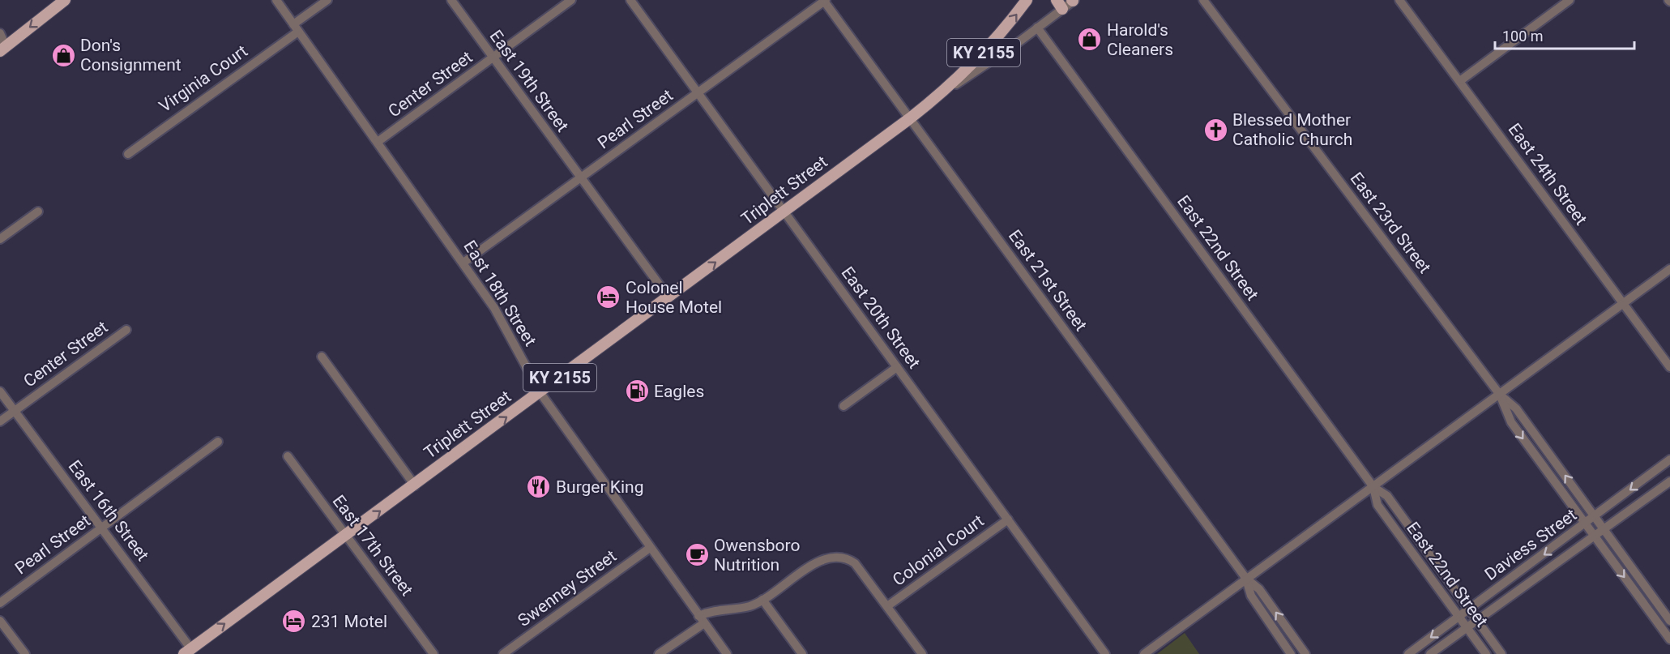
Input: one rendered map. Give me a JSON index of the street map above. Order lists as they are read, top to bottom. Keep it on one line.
{"streets":{"main road":["KY 2155","Triplett Street"],"street":["Virginia Court","East 19th Street","Center Street","Pearl Street","East 24th Street","East 23rd Street","East 22nd Street","East 21st Street","East 18th Street","East 20th Street","East 16th Street","Daviess Street","East 17th Street","Colonial Court","Swenney Street"]},"crossings":[["KY 2155","Triplett Street"],["Virginia Court","East 18th Street"],["East 19th Street","Center Street"],["East 19th Street","Pearl Street"],["East 19th Street","Triplett Street"],["Center Street","East 18th Street"],["Center Street","East 16th Street"],["Pearl Street","East 21st Street"],["Pearl Street","East 18th Street"],["Pearl Street","East 20th Street"],["Pearl Street","East 16th Street"],["Triplett Street","East 21st Street"],["Triplett Street","East 18th Street"],["Triplett Street","East 20th Street"],["Triplett Street","East 16th Street"],["Triplett Street","East 17th Street"],["East 23rd Street","Daviess Street"],["East 22nd Street","Daviess Street"],["East 18th Street","Colonial Court"],["East 18th Street","Swenney Street"],["East 20th Street","Colonial Court"]],"one_way":["Triplett Street"],"places":{"shop":["Harold's Cleaners","Don's Consignment"],"church":["Blessed Mother Catholic Church"],"hotel":["Colonel House Motel","231 Motel"],"fuel station":["Eagles"],"restaurant":["Burger King"],"cafe":["Owensboro Nutrition"]},"scale_bar":"100 m"}
